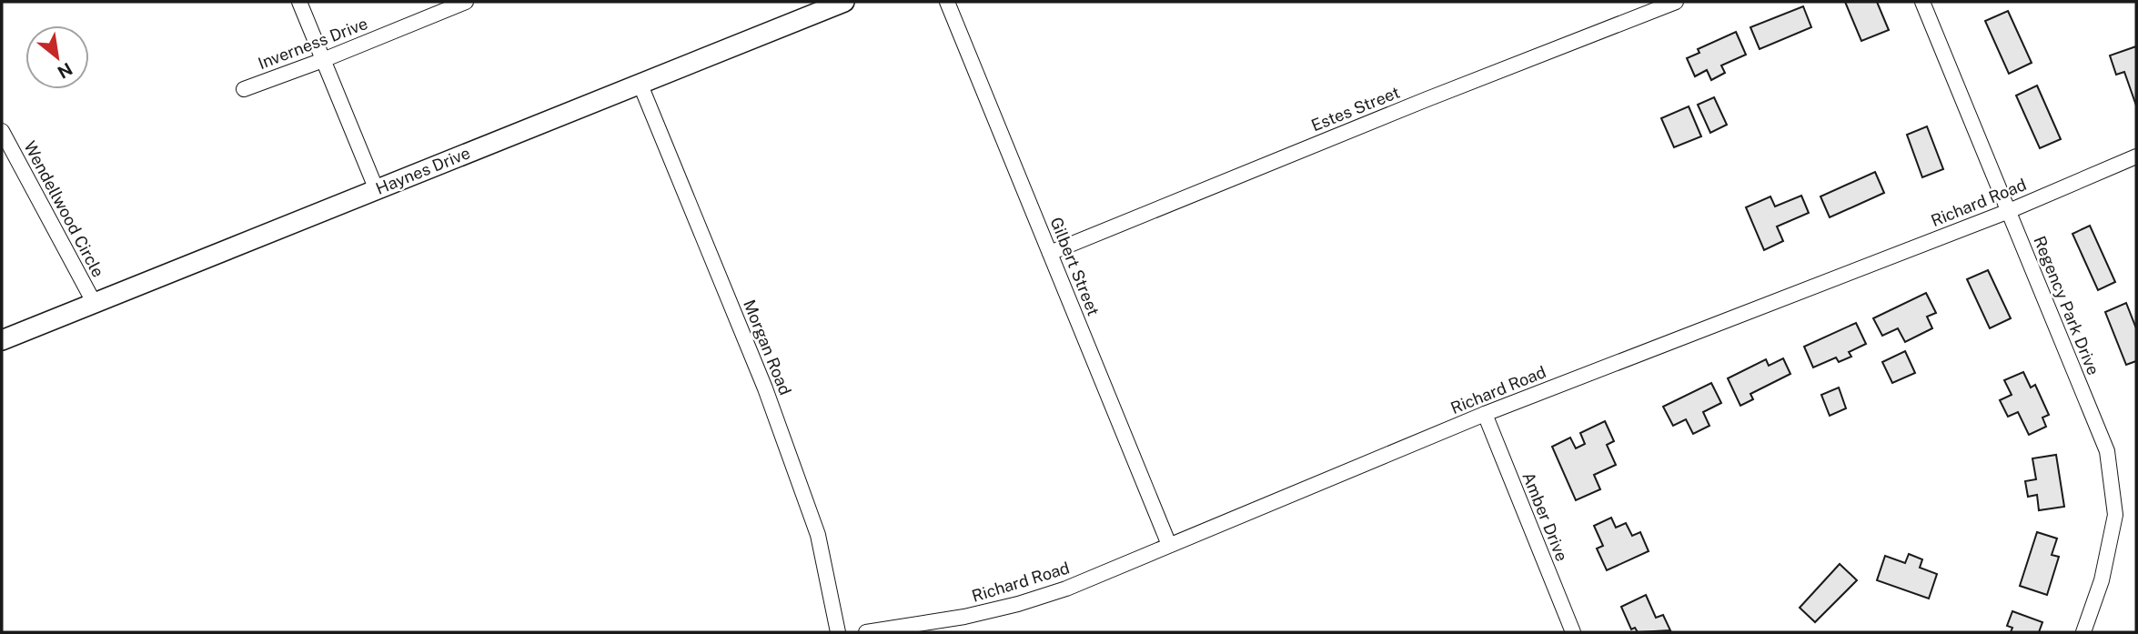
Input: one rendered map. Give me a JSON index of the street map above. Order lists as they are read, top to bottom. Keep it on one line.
{"streets":{"street":["Inverness Drive","Estes Street","Haynes Drive","Richard Road","Wendellwood Circle","Gilbert Street","Regency Park Drive","Morgan Road","Amber Drive"]},"crossings":[["Estes Street","Gilbert Street"],["Haynes Drive","Wendellwood Circle"],["Haynes Drive","Morgan Road"],["Richard Road","Gilbert Street"],["Richard Road","Regency Park Drive"],["Richard Road","Amber Drive"]],"north":"bottom right"}
